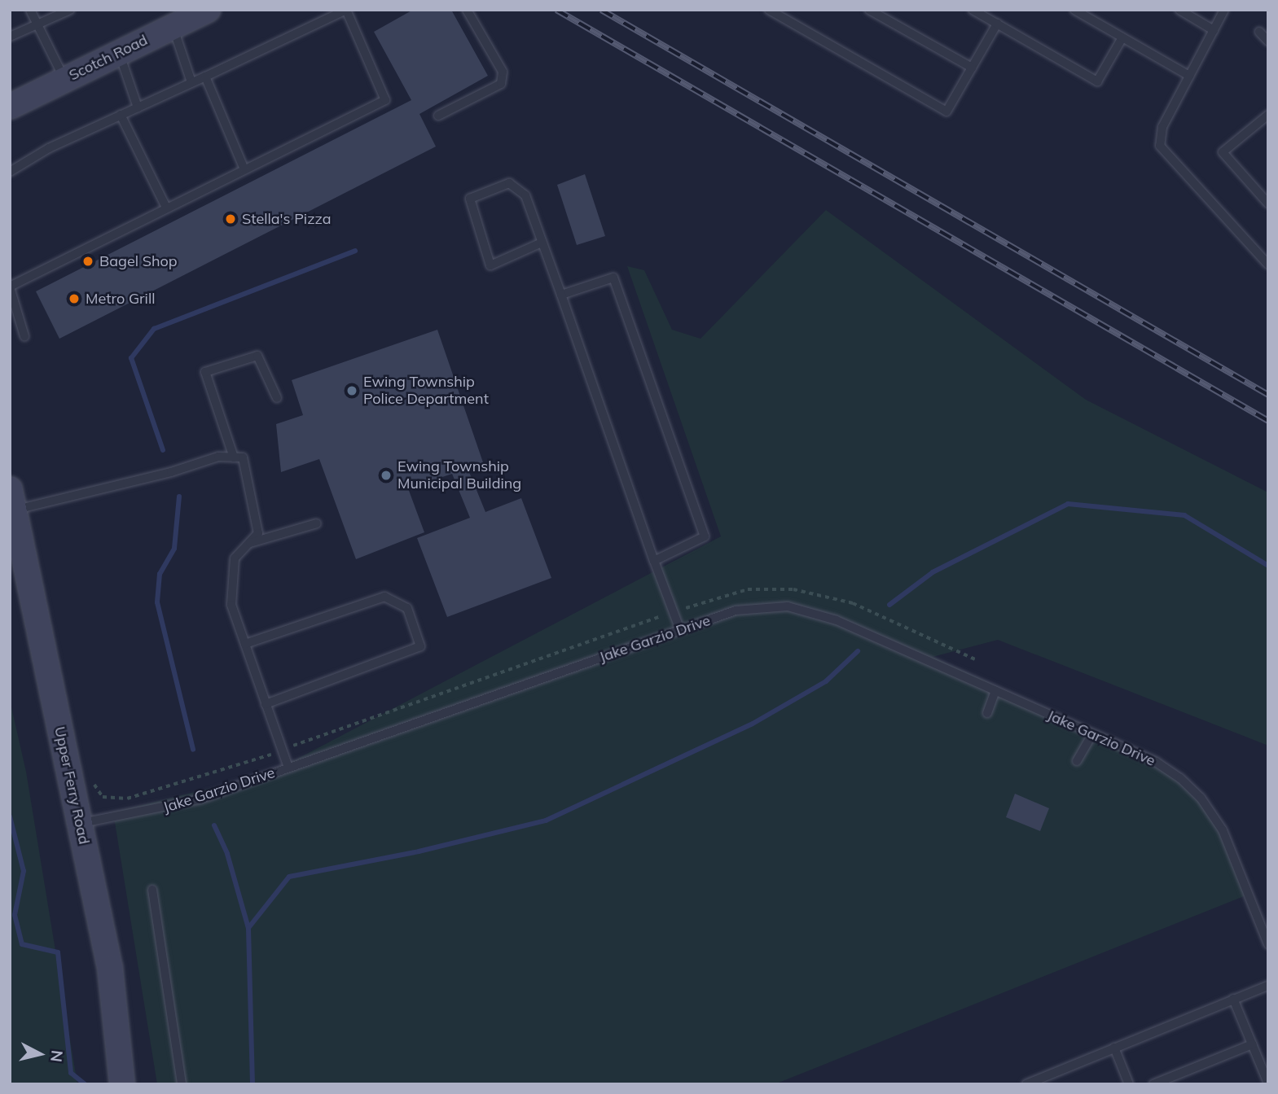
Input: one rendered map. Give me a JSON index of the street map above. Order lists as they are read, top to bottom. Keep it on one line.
{"streets":{"main road":["Scotch Road","Upper Ferry Road"],"lane":["Jake Garzio Drive"]},"crossings":[["Jake Garzio Drive","Upper Ferry Road"]],"places":["Stella's Pizza","Bagel Shop","Metro Grill","Ewing Township Police Department","Ewing Township Municipal Building"],"north":"right"}
